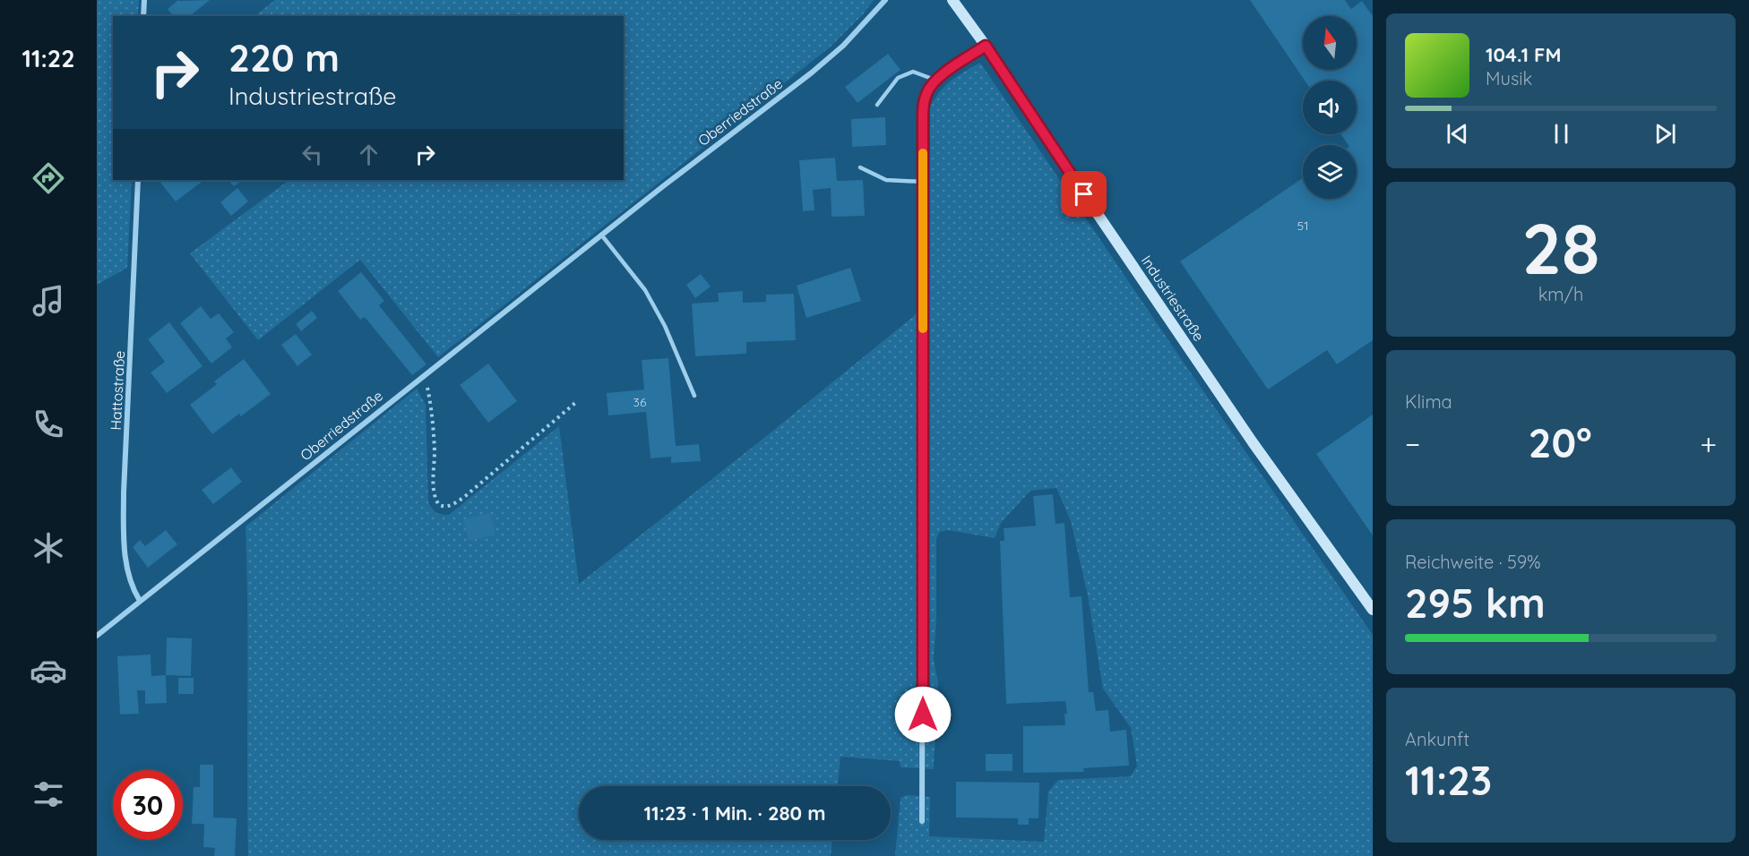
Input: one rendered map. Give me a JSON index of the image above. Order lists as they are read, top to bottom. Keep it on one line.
{"streets":{"street":["Oberriedstraße","Industriestraße","Hattostraße"]},"crossings":[["Oberriedstraße","Hattostraße"]],"house_numbers":["51","36"],"north":"top","page":{"tabs":"11:22","turn":["220 m","Industriestraße"],"song":["104.1 FM","Musik"],"tile":[["28","km/h"],"Klima",["Reichweite · 59%","295 km"],["Ankunft","11:23"]],"heat":["−","20°","+"],"limit":"30","trip":"11:23 · 1 Min. · 280 m"}}
